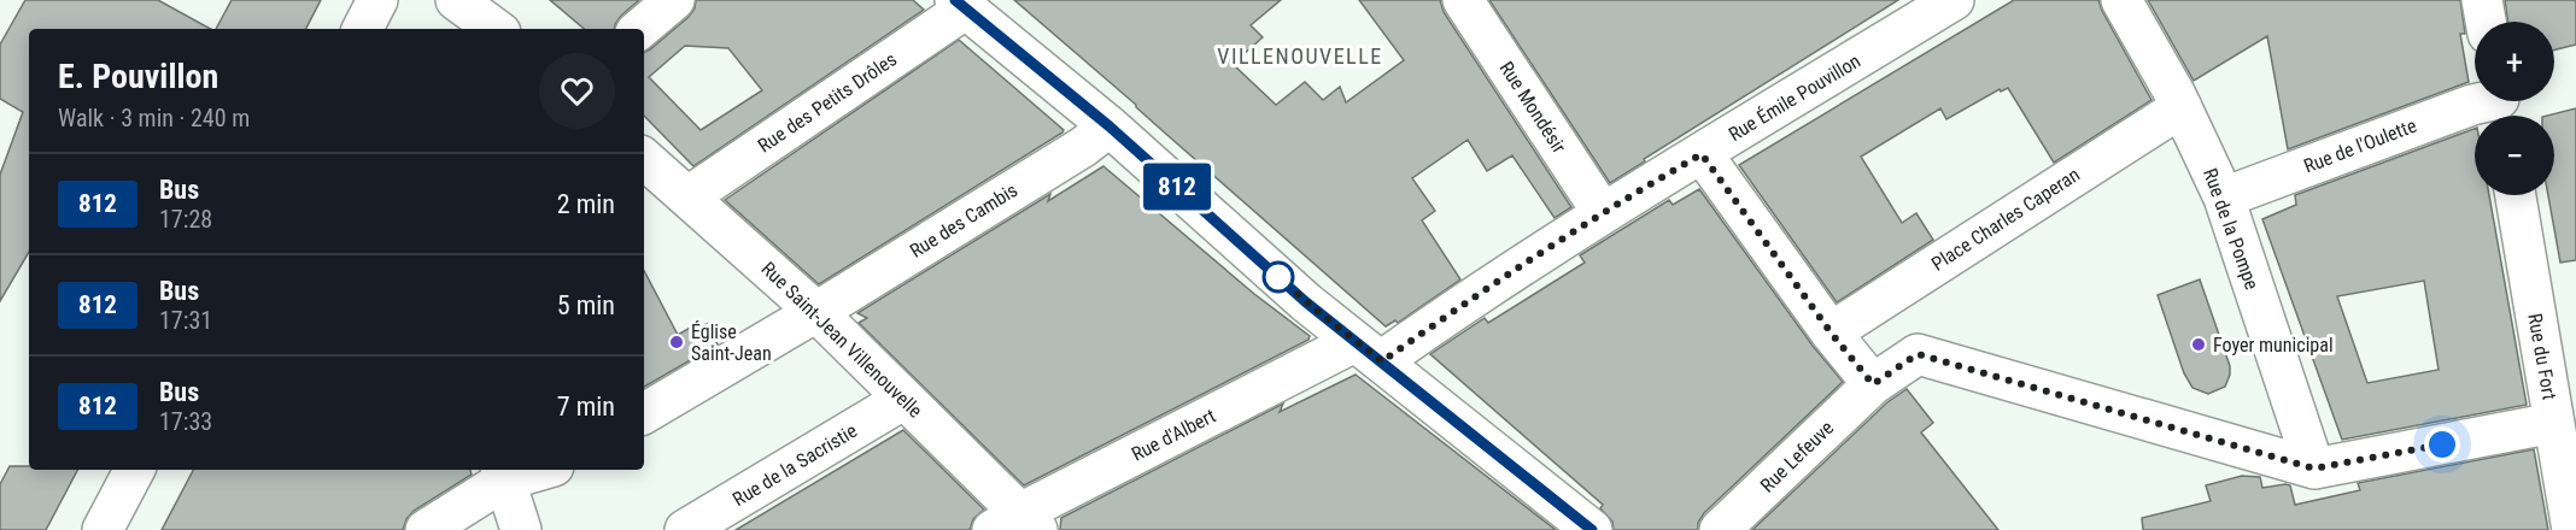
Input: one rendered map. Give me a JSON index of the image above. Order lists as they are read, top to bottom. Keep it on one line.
{"streets":{"street":["Rue Émile Pouvillon","Rue des Petits Drôles","Rue Mondésir","Rue de l'Oulette","Place Charles Caperan","Rue des Cambis","Rue de la Pompe","Rue Saint-Jean Villenouvelle","Rue du Fort","Rue d'Albert","Rue Lefeuve","Rue de la Sacristie"]},"crossings":[["Rue Émile Pouvillon","Rue Mondésir"],["Rue Émile Pouvillon","Rue d'Albert"],["Rue des Petits Drôles","Rue Saint-Jean Villenouvelle"],["Rue de l'Oulette","Rue de la Pompe"],["Place Charles Caperan","Rue de la Pompe"],["Rue des Cambis","Rue Saint-Jean Villenouvelle"],["Rue de la Pompe","Rue Lefeuve"],["Rue Saint-Jean Villenouvelle","Rue d'Albert"],["Rue Saint-Jean Villenouvelle","Rue de la Sacristie"]],"districts":["VILLENOUVELLE"],"places":["Église Saint-Jean","Foyer municipal"],"lines":["bus line 812"],"page":{"on_map":"812","map_buttons":["+","−"],"heading":["E. Pouvillon","Walk · 3 min · 240 m"],"list":[{"mark":"812","name":"Bus","note":"17:28","value":"2 min"},{"mark":"812","name":"Bus","note":"17:31","value":"5 min"},{"mark":"812","name":"Bus","note":"17:33","value":"7 min"}]}}
